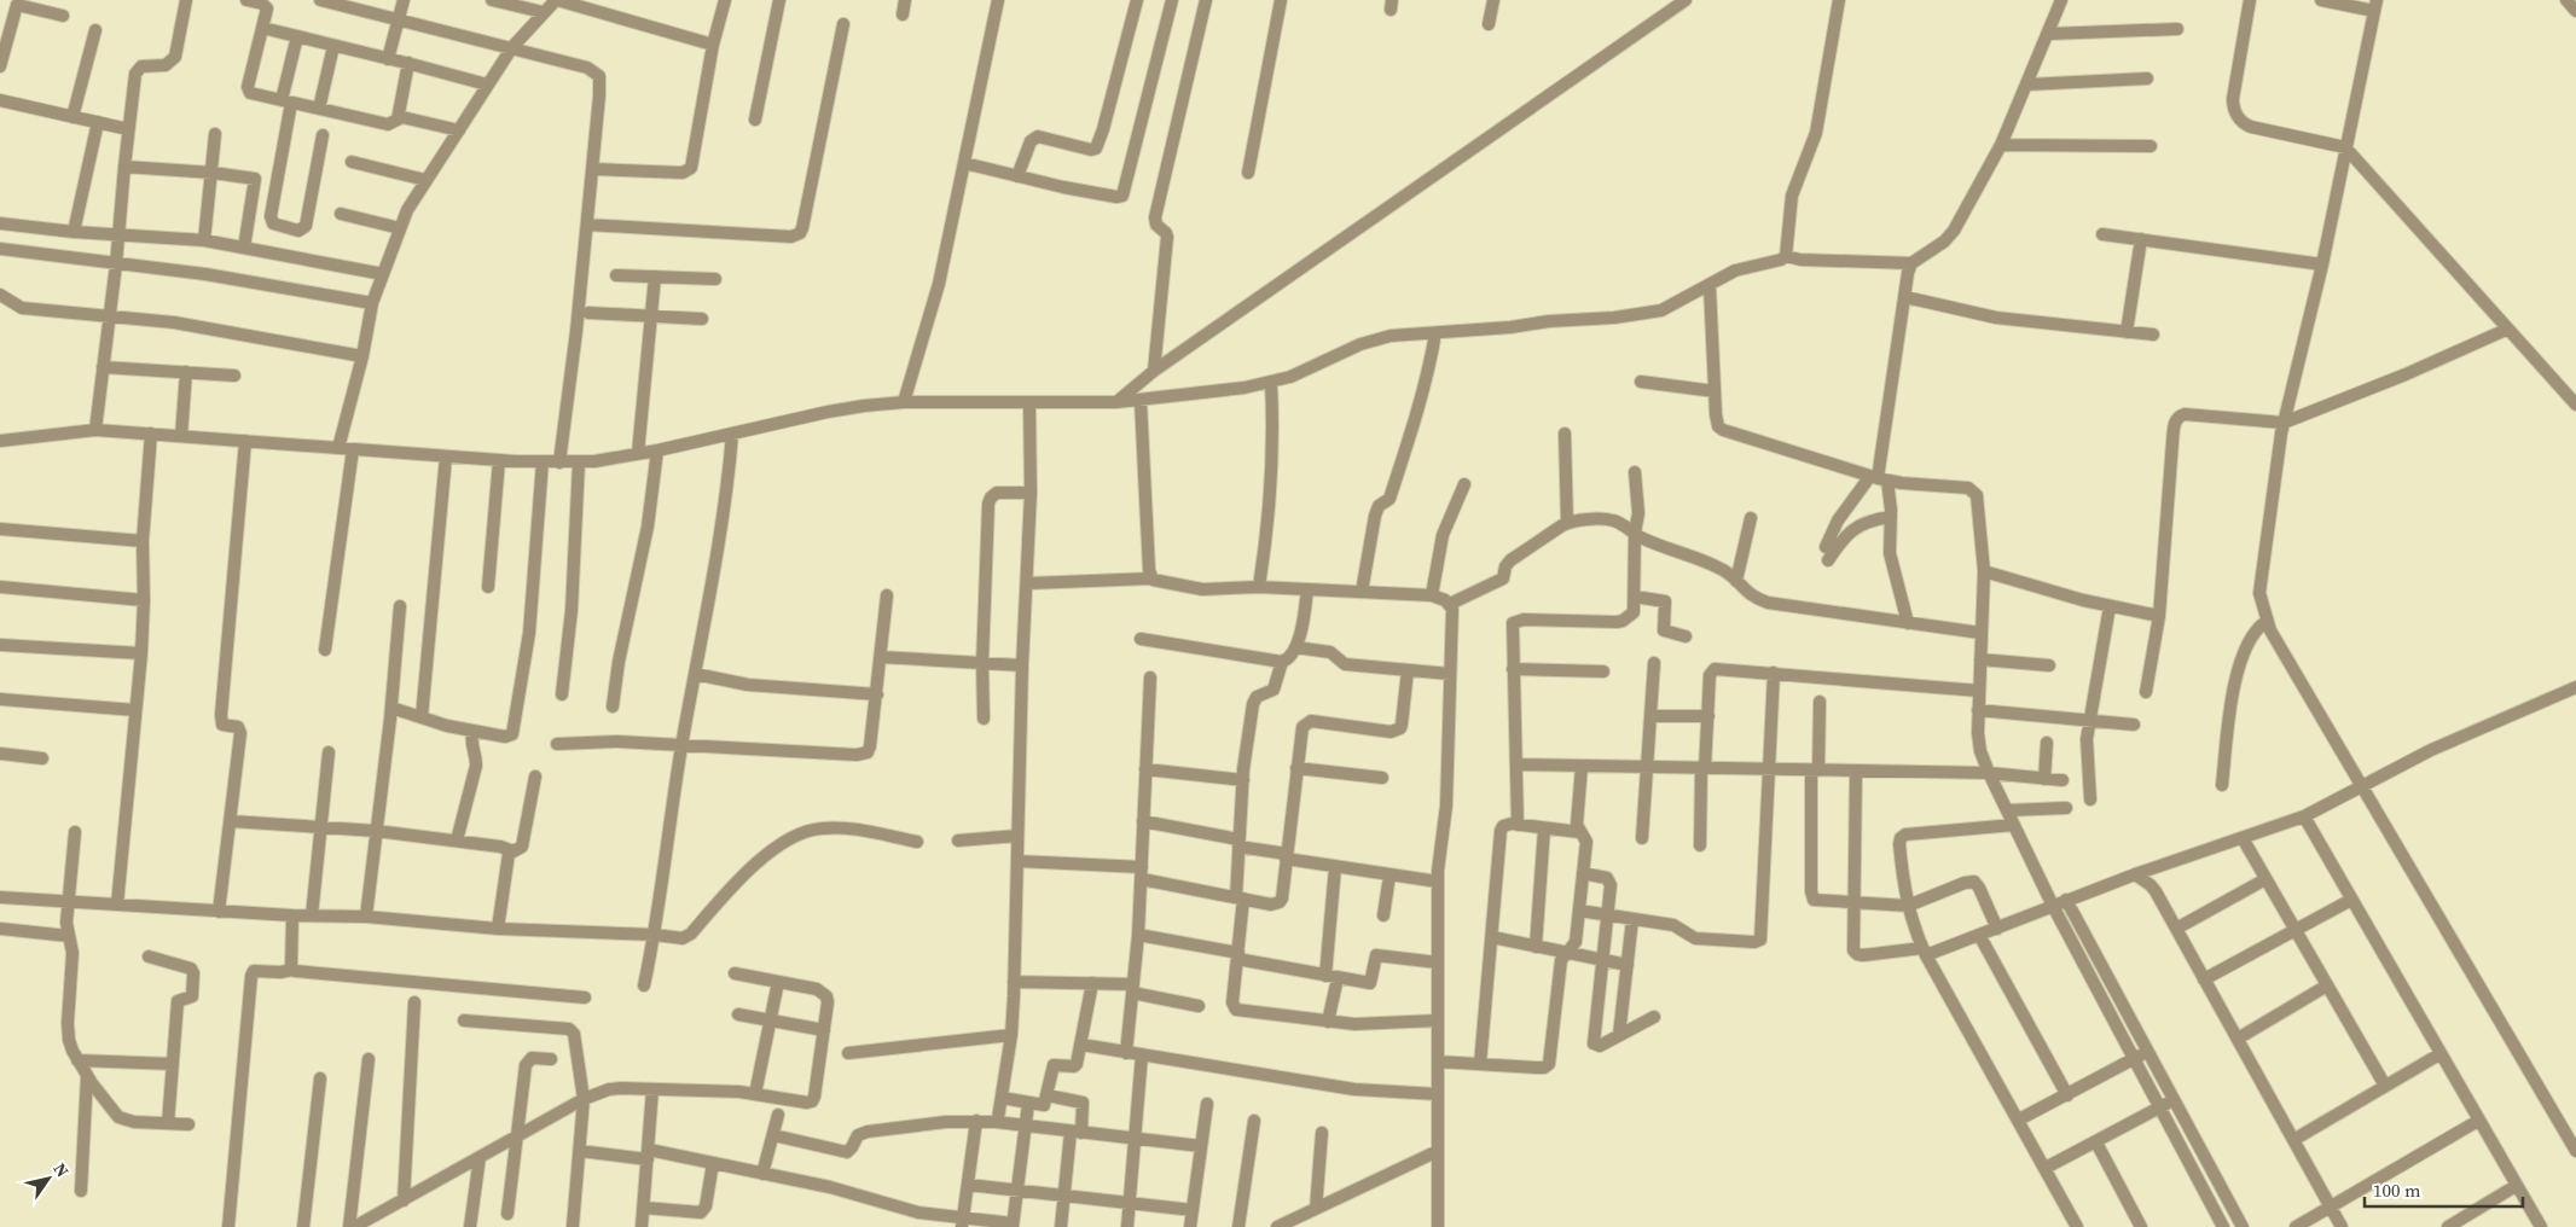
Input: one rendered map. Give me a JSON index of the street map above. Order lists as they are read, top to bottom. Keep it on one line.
{"scale_bar":"100 m","north":"top right"}
